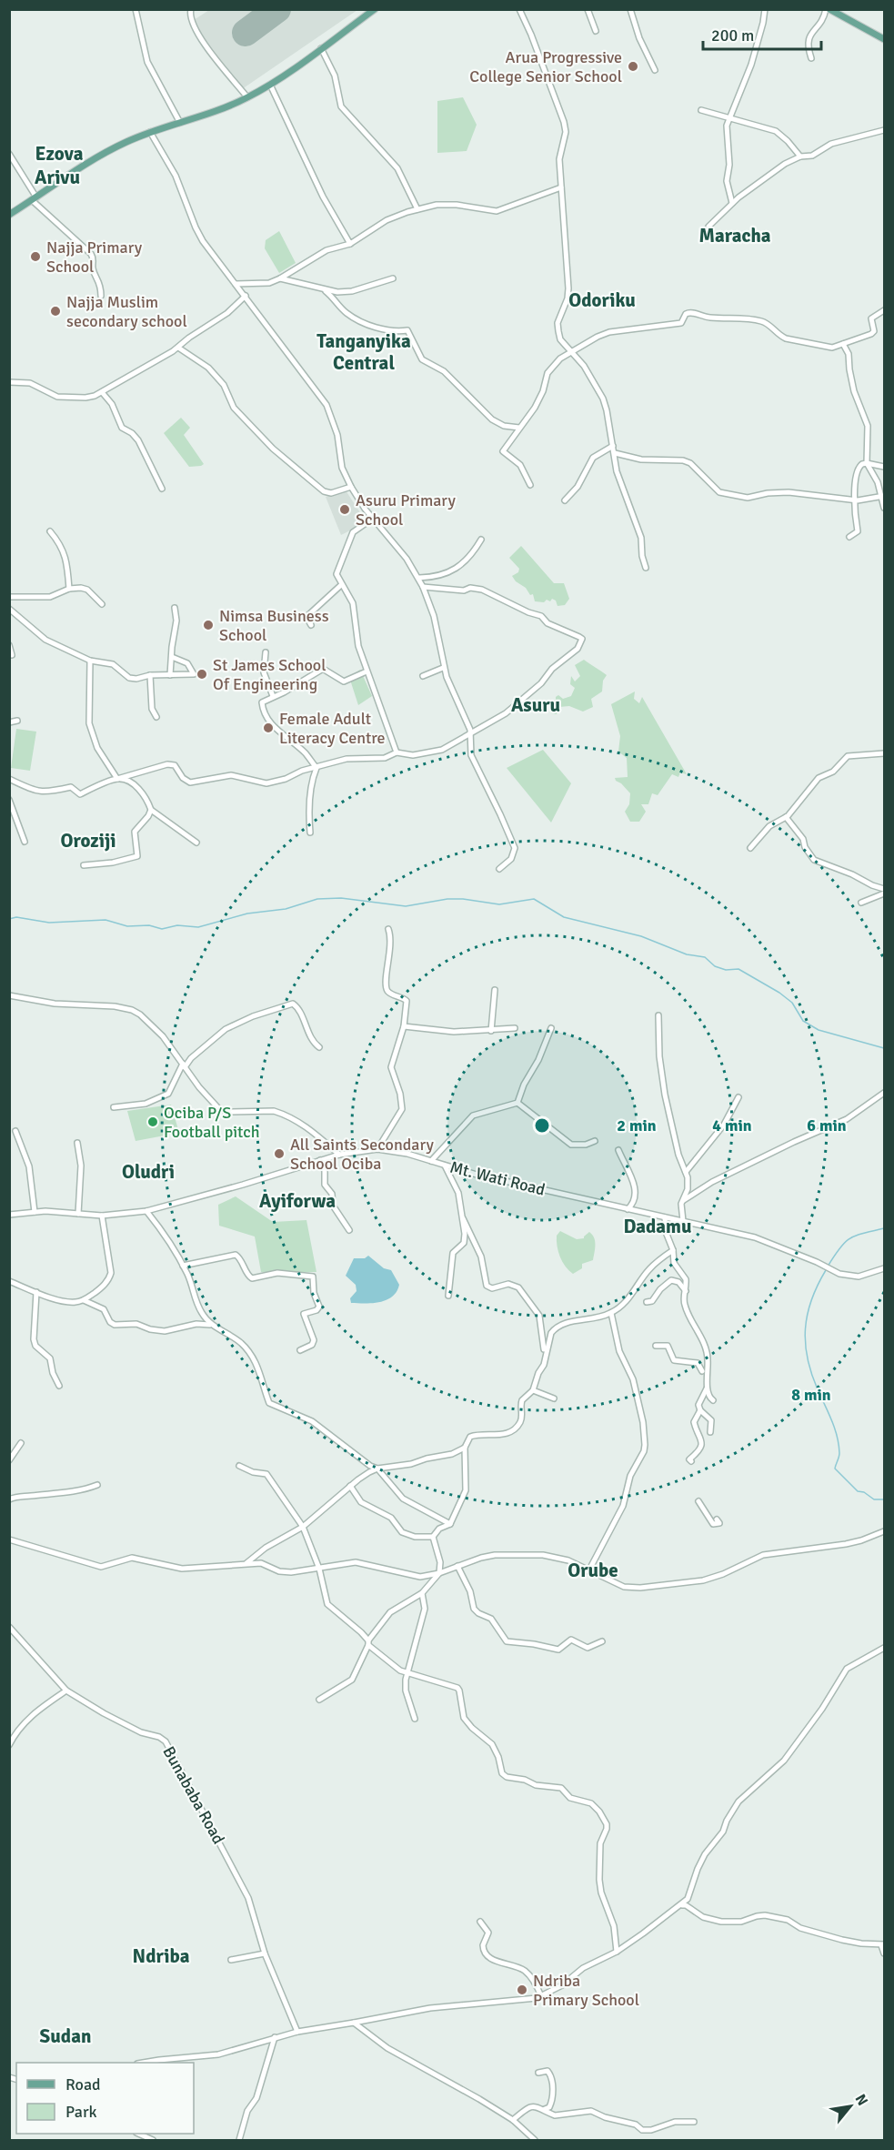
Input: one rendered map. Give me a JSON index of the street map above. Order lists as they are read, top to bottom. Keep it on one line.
{"streets":{"street":["Mt. Wati Road","Bunababa Road"]},"districts":["Ezova","Arivu","Maracha","Odoriku","Tanganyika Central","Asuru","Oroziji","Oludri","Ayiforwa","Dadamu","Orube","Ndriba","Sudan"],"places":["Arua Progressive College Senior School","Najja Primary School","Najja Muslim secondary school","Asuru Primary School","Nimsa Business School","St James School Of Engineering","Female Adult Literacy Centre","Ociba P/S Football pitch","All Saints Secondary School Ociba","Ndriba Primary School"],"legend":["Road","Park"],"scale_bar":"200 m","north":"top right","rings":["2 min","4 min","6 min","8 min"]}
